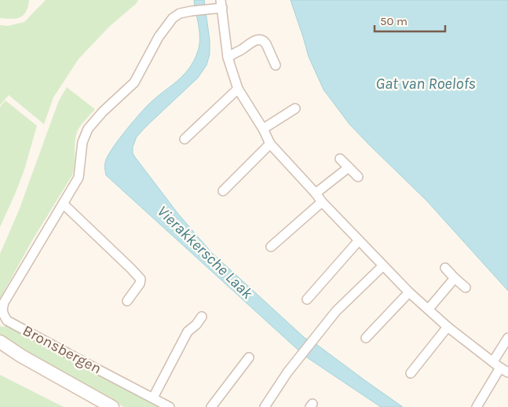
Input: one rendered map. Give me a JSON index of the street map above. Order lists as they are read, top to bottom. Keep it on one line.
{"streets":{"street":["Bronsbergen"]},"water":["Gat van Roelofs","Vierakkersche Laak"],"scale_bar":"50 m"}
